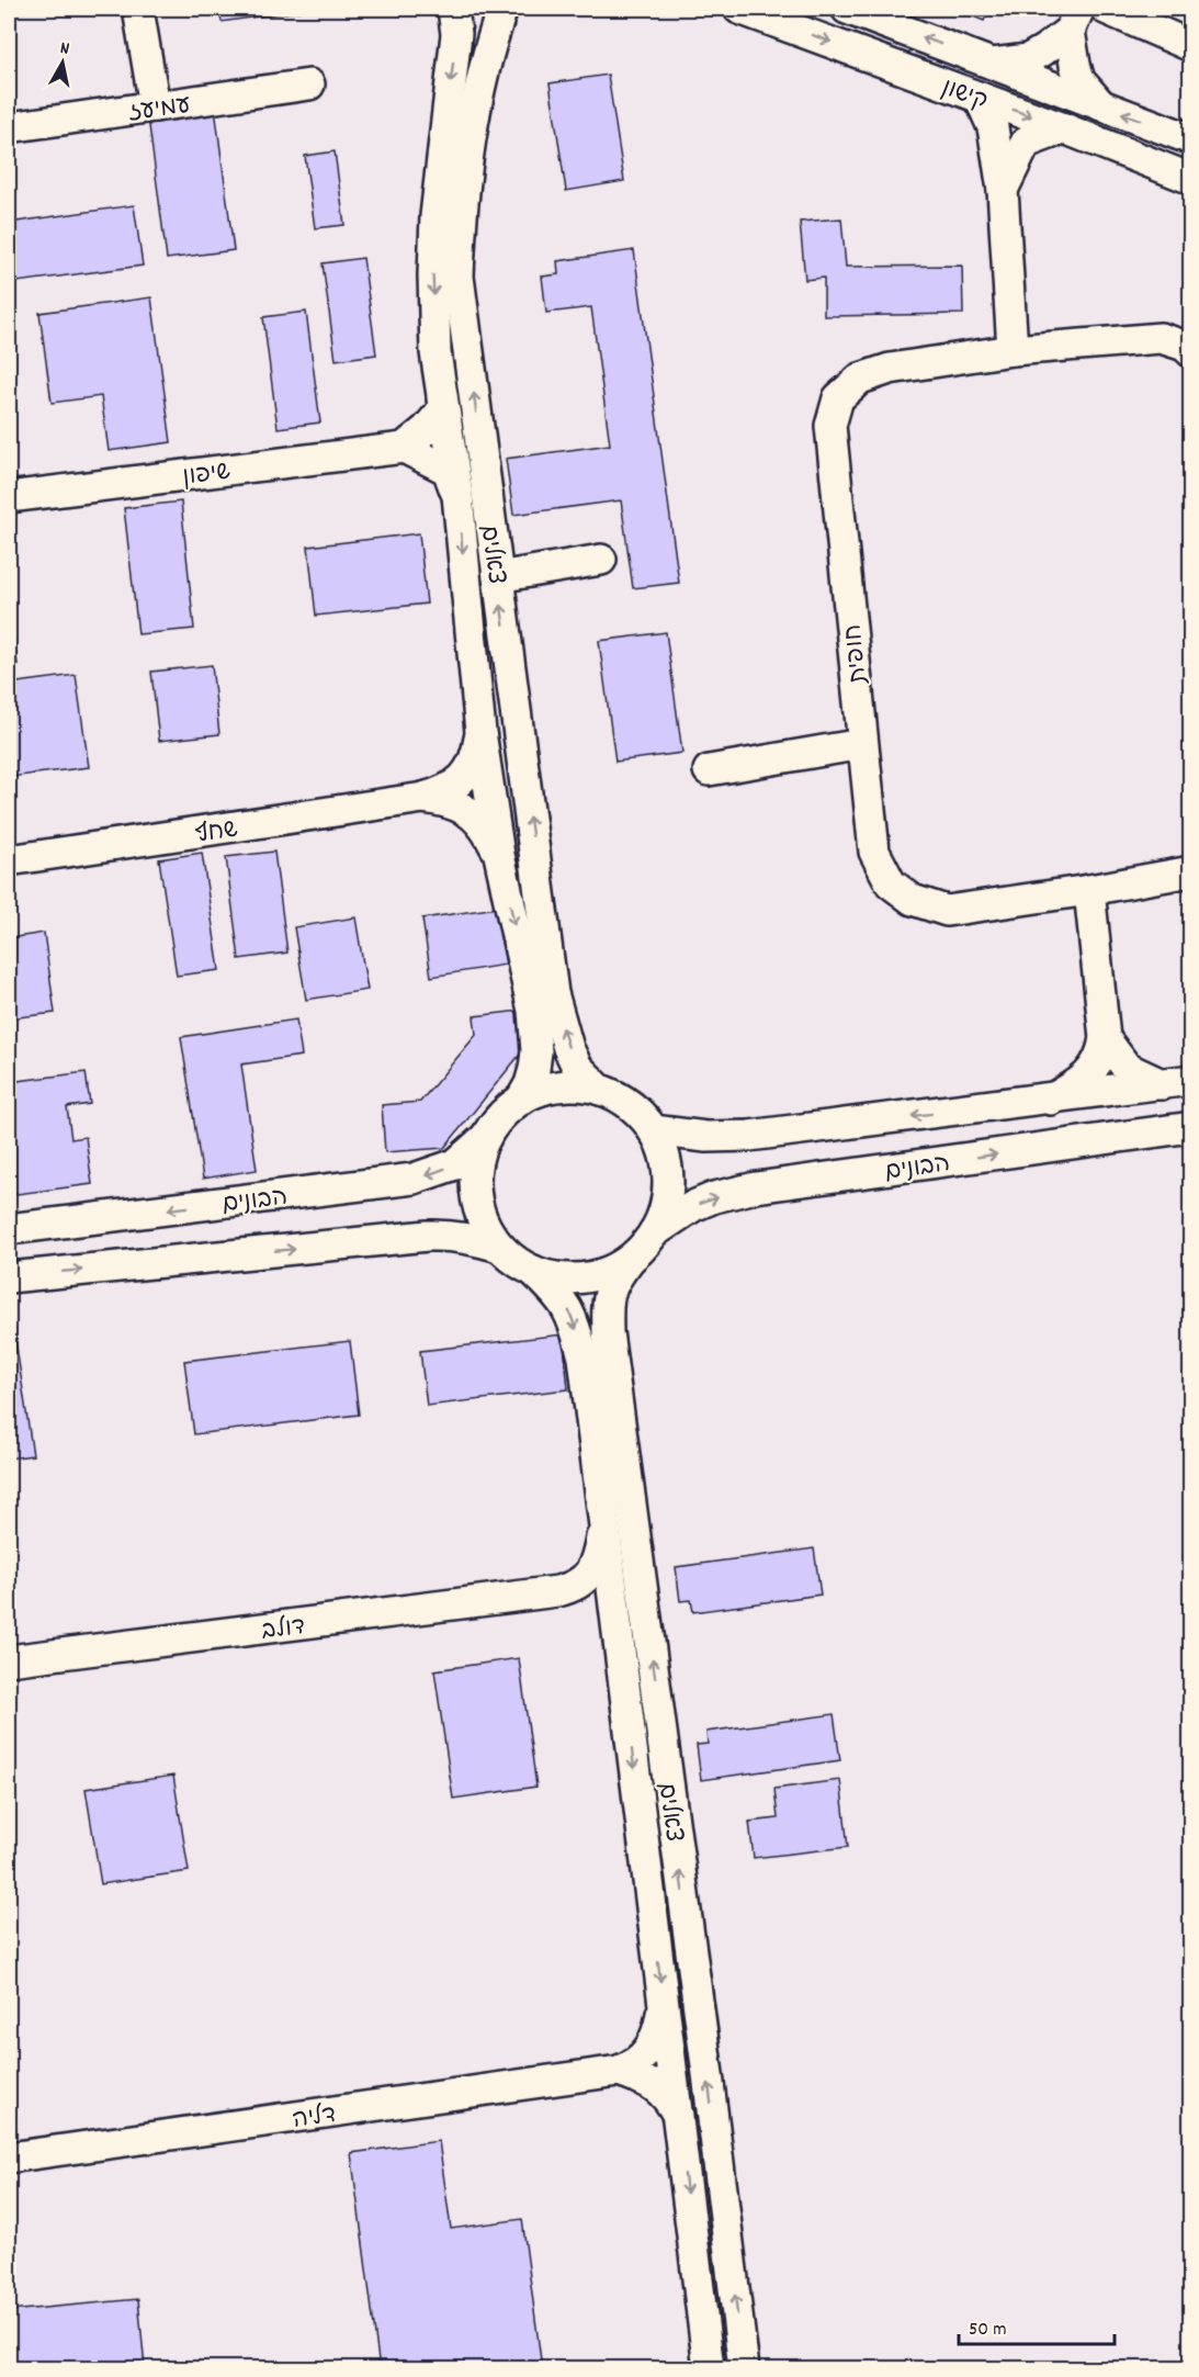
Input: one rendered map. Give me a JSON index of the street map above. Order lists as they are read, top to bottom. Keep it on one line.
{"streets":{"street":["קישון","עמיעז","שיפון","צאלים","חופית","שחף","הבונים","דולב","דליה"]},"crossings":[["צאלים","שחף"],["צאלים","הבונים"],["צאלים","דולב"],["צאלים","דליה"]],"scale_bar":"50 m","north":"top"}
